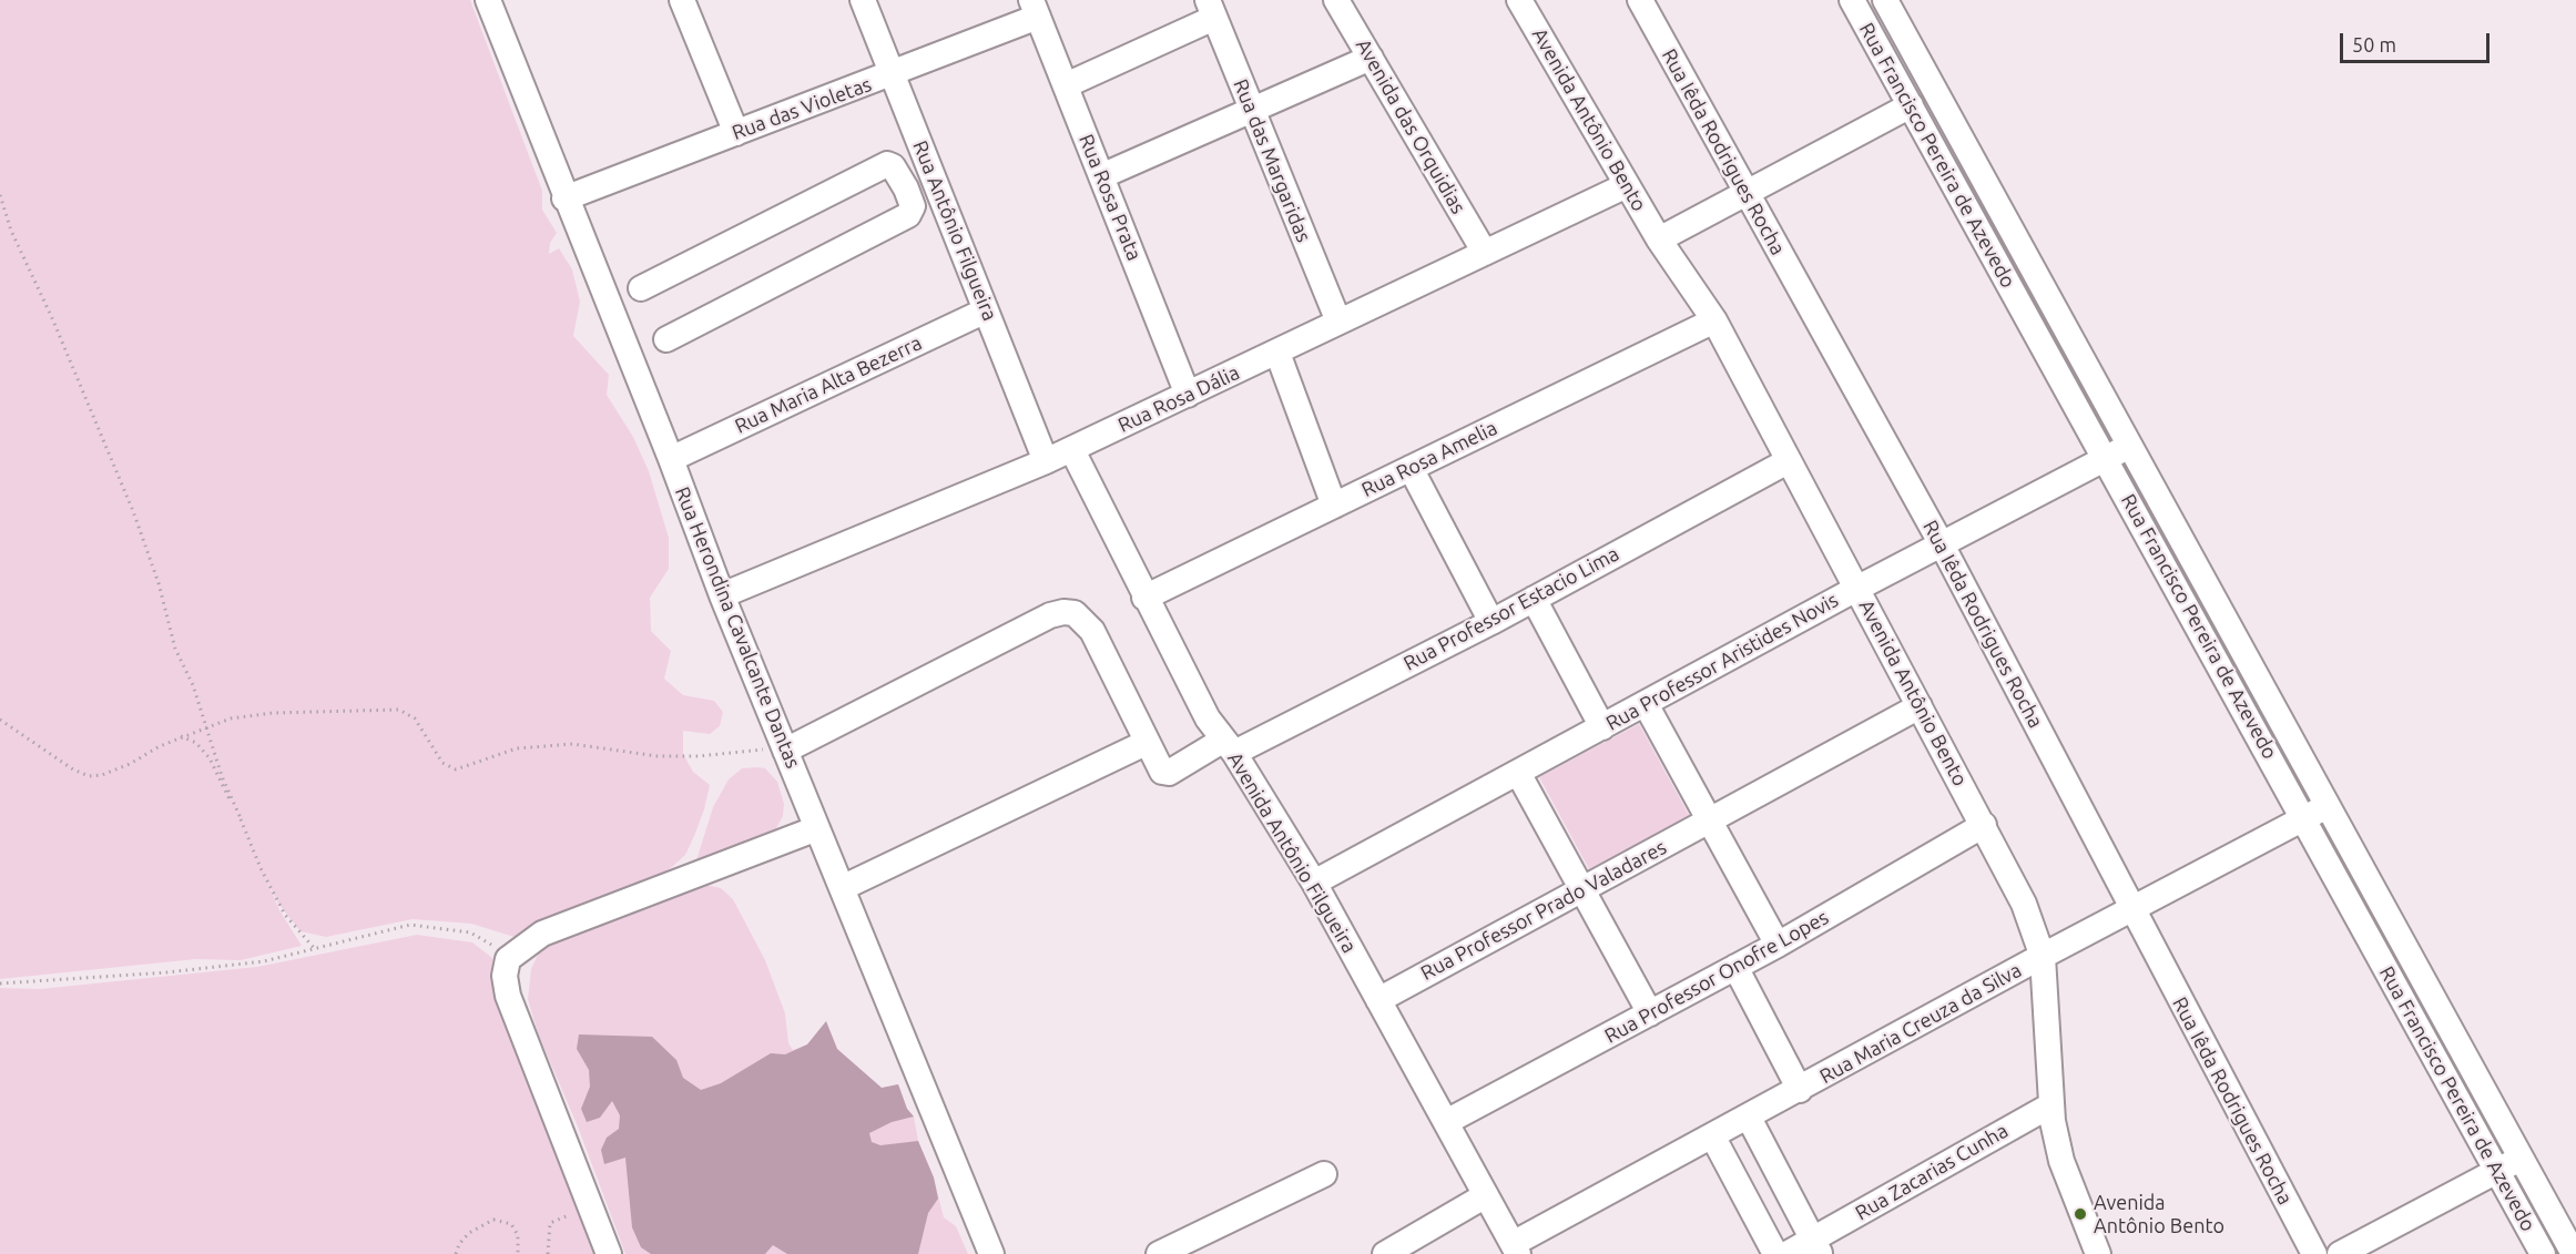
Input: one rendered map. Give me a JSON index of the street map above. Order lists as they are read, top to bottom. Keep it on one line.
{"streets":{"street":["Rua das Violetas","Avenida Antônio Bento","Avenida das Orquidias","Rua Iêda Rodrigues Rocha","Rua Francisco Pereira de Azevedo","Rua das Margaridas","Rua Rosa Prata","Rua Antônio Filgueira","Rua Maria Alta Bezerra","Rua Rosa Dália","Rua Rosa Amelia","Rua Professor Estacio Lima","Rua Herondina Cavalcante Dantas","Rua Professor Aristides Novis","Avenida Antônio Filgueira","Rua Professor Prado Valadares","Rua Professor Onofre Lopes","Rua Maria Creuza da Silva","Rua Zacarias Cunha"]},"crossings":[["Rua das Violetas","Rua Rosa Prata"],["Rua das Violetas","Rua Antônio Filgueira"],["Rua das Violetas","Rua Herondina Cavalcante Dantas"],["Avenida Antônio Bento","Rua Rosa Dália"],["Avenida Antônio Bento","Rua Rosa Amelia"],["Avenida Antônio Bento","Rua Professor Estacio Lima"],["Avenida Antônio Bento","Rua Professor Aristides Novis"],["Avenida Antônio Bento","Rua Professor Prado Valadares"],["Avenida Antônio Bento","Rua Professor Onofre Lopes"],["Avenida Antônio Bento","Rua Maria Creuza da Silva"],["Avenida Antônio Bento","Rua Zacarias Cunha"],["Avenida das Orquidias","Rua Rosa Dália"],["Rua Iêda Rodrigues Rocha","Rua Professor Aristides Novis"],["Rua Iêda Rodrigues Rocha","Rua Maria Creuza da Silva"],["Rua Francisco Pereira de Azevedo","Rua Professor Aristides Novis"],["Rua Francisco Pereira de Azevedo","Rua Maria Creuza da Silva"],["Rua das Margaridas","Rua Rosa Dália"],["Rua Rosa Prata","Rua Rosa Dália"],["Rua Antônio Filgueira","Rua Maria Alta Bezerra"],["Rua Antônio Filgueira","Rua Rosa Dália"],["Rua Maria Alta Bezerra","Rua Herondina Cavalcante Dantas"],["Rua Rosa Dália","Rua Herondina Cavalcante Dantas"],["Rua Rosa Dália","Avenida Antônio Filgueira"],["Rua Rosa Amelia","Avenida Antônio Filgueira"],["Rua Professor Estacio Lima","Avenida Antônio Filgueira"],["Rua Professor Aristides Novis","Avenida Antônio Filgueira"],["Avenida Antônio Filgueira","Rua Professor Prado Valadares"],["Avenida Antônio Filgueira","Rua Professor Onofre Lopes"],["Avenida Antônio Filgueira","Rua Maria Creuza da Silva"]],"places":["Avenida Antônio Bento"],"scale_bar":"50 m"}
